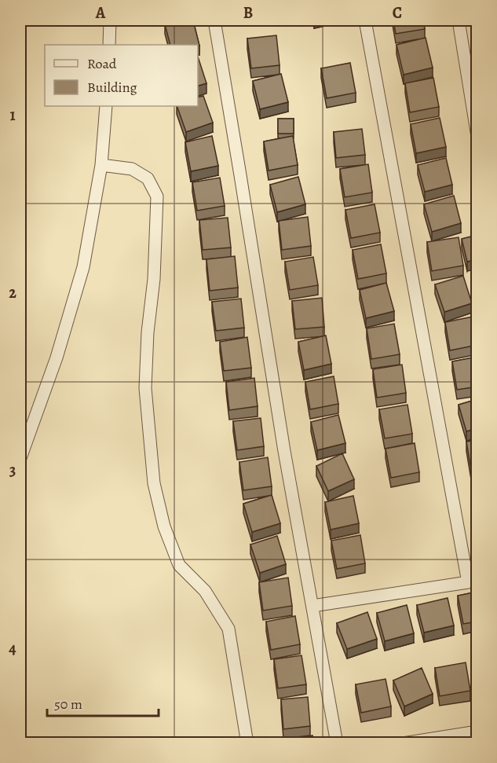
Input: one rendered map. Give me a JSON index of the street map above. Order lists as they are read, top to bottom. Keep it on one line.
{"legend":["Road","Building"],"scale_bar":"50 m","grid":{"columns":["A","B","C"],"rows":["1","2","3","4"]}}
